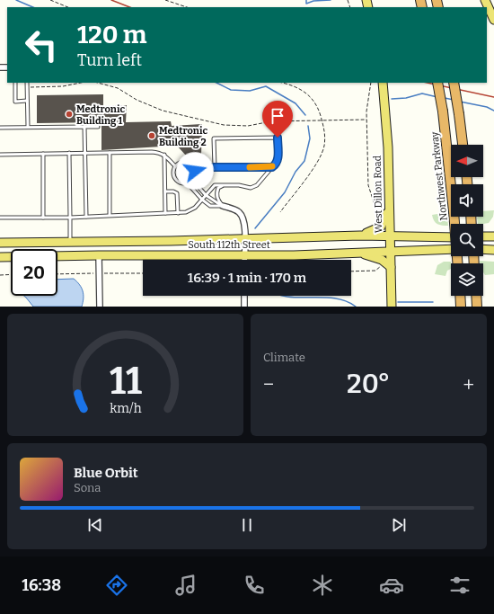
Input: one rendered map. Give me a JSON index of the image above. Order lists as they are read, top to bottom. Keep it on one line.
{"streets":{"highway":["Northwest Parkway"],"main road":["West Dillon Road","South 112th Street"]},"crossings":[["West Dillon Road","South 112th Street"]],"places":["Medtronic Building 1","Medtronic Building 2"],"north":"left","page":{"turn":["120 m","Turn left"],"limit":"20","trip":"16:39 · 1 min · 170 m","tile":"Climate","heat":["−","20°","+"],"song":["Blue Orbit","Sona"],"tabs":"16:38","gauge":["11","km/h"]}}
